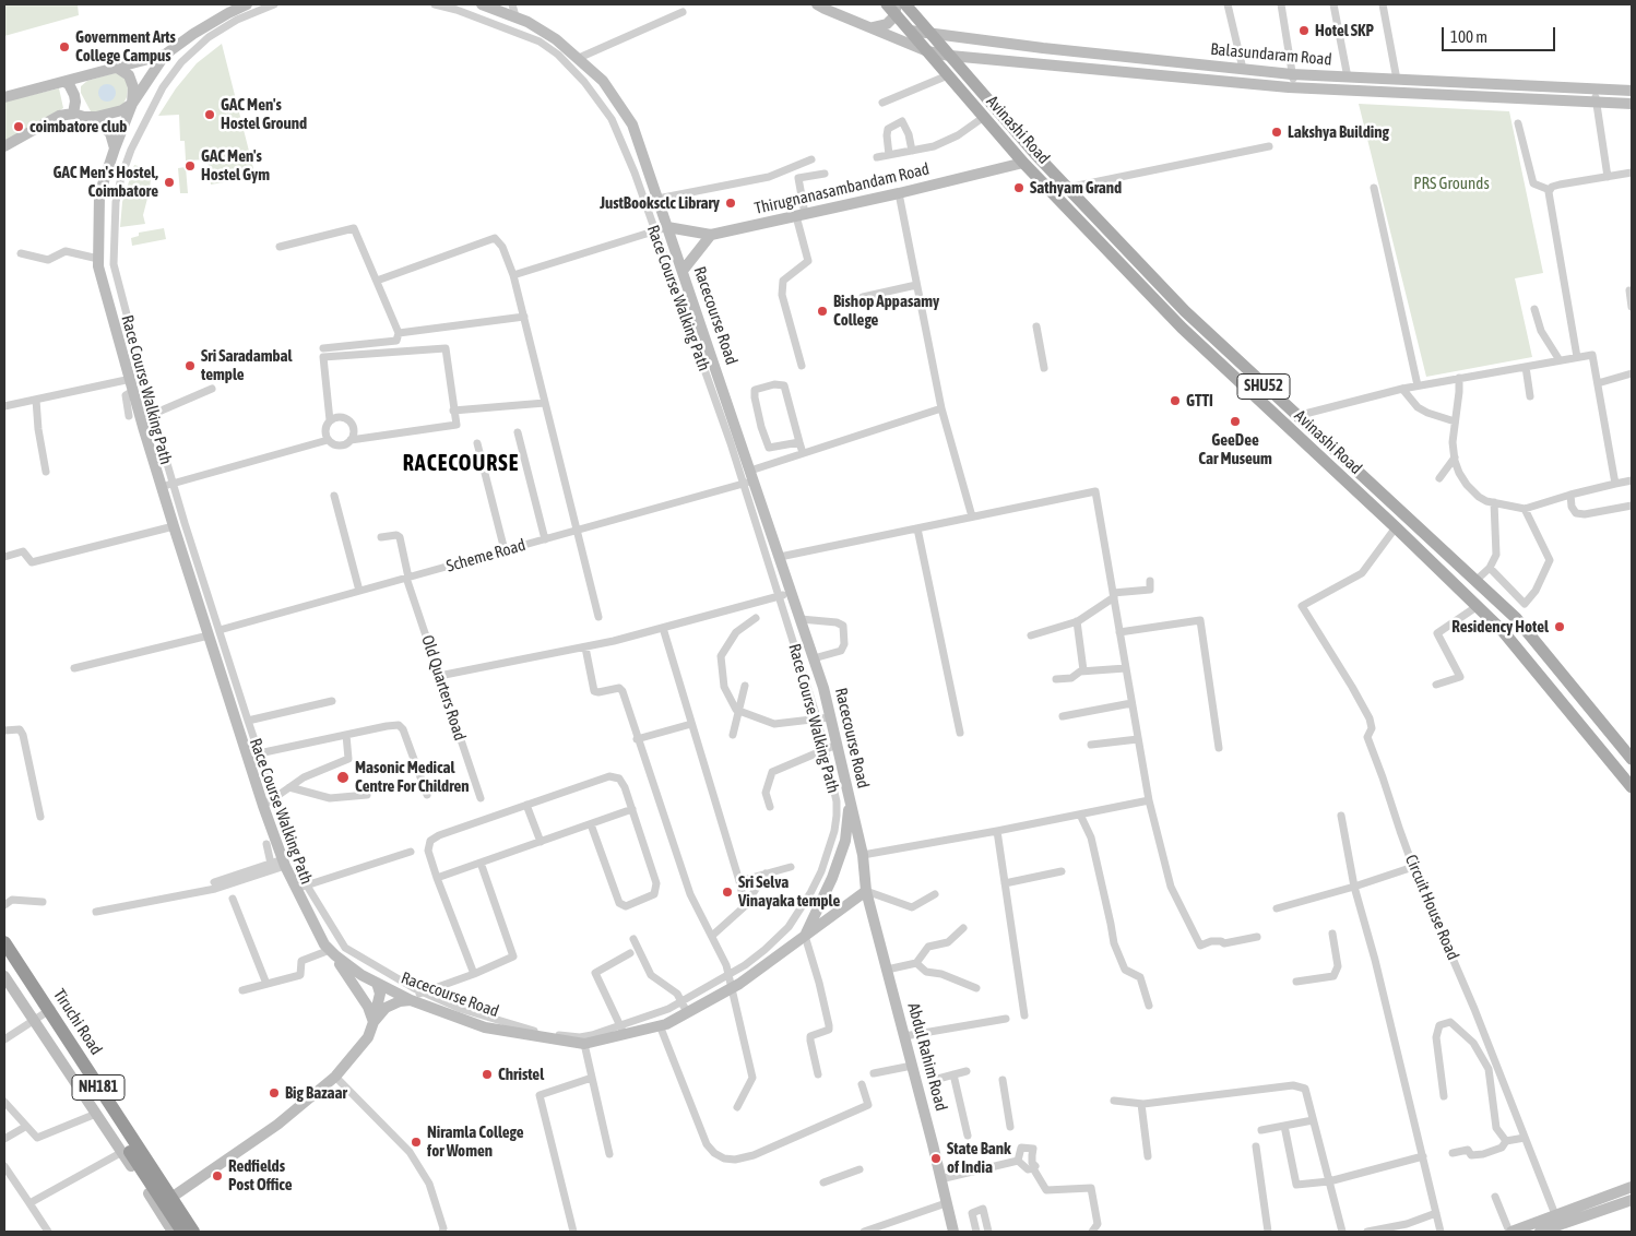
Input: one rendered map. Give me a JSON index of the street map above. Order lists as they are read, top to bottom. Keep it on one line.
{"streets":{"highway":["Tiruchi Road","NH181"],"main road":["Avinashi Road","SHU52"],"street":["Balasundaram Road","Thirugnanasambandam Road","Race Course Walking Path","Racecourse Road","Scheme Road","Old Quarters Road","Circuit House Road","Abdul Rahim Road"]},"crossings":[["Balasundaram Road","Avinashi Road"],["Avinashi Road","Thirugnanasambandam Road"],["Avinashi Road","Circuit House Road"],["Race Course Walking Path","Racecourse Road"],["Race Course Walking Path","Scheme Road"],["Racecourse Road","Scheme Road"],["Racecourse Road","Abdul Rahim Road"],["Scheme Road","Old Quarters Road"]],"districts":["RACECOURSE"],"parks":["PRS Grounds"],"places":["Hotel SKP","Government Arts College Campus","GAC Men's Hostel Ground","coimbatore club","Lakshya Building","GAC Men's Hostel Gym","GAC Men's Hostel, Coimbatore","Sathyam Grand","JustBooksclc Library","Bishop Appasamy College","Sri Saradambal temple","GTTI","GeeDee Car Museum","Residency Hotel","Masonic Medical Centre For Children","Sri Selva Vinayaka temple","Christel","Big Bazaar","Niramla College for Women","State Bank of India","Redfields Post Office"],"scale_bar":"100 m"}
